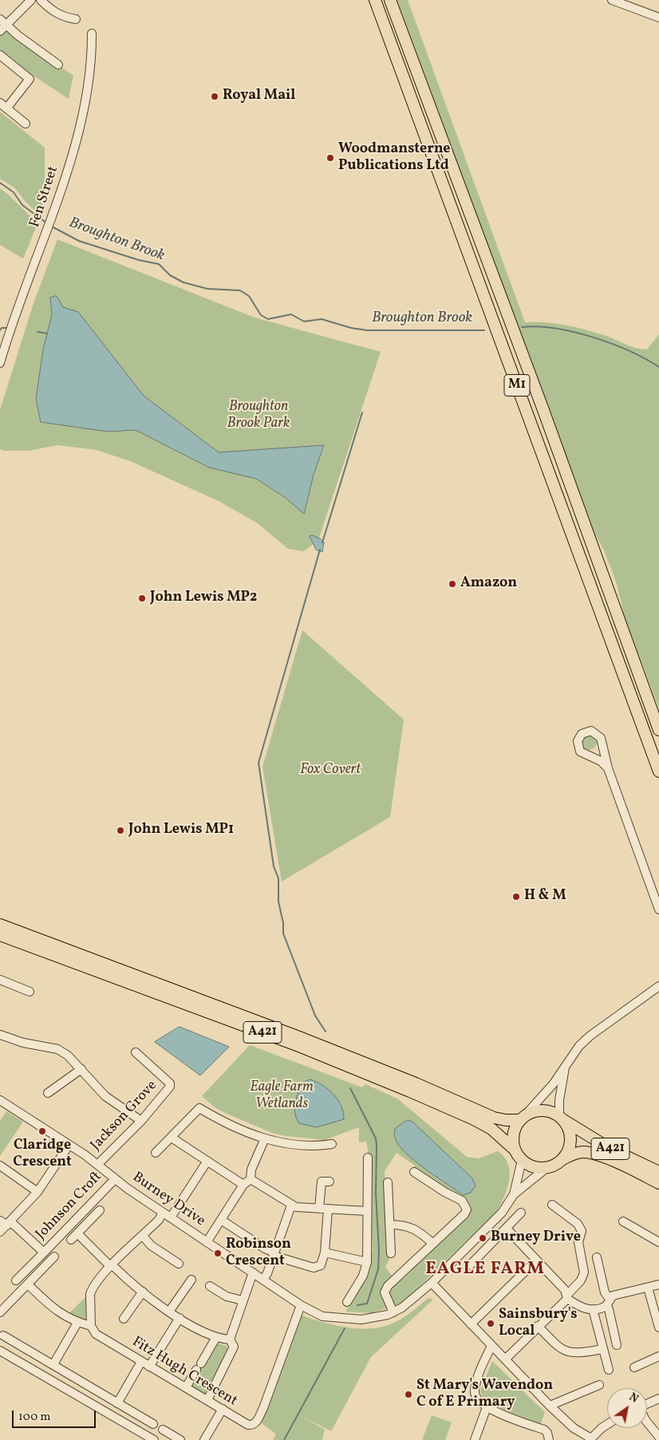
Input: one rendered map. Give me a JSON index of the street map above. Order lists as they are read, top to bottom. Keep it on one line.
{"streets":{"highway":["M1","A421"],"street":["Fen Street","Jackson Grove","Burney Drive","Johnson Croft","Fitz Hugh Crescent"]},"crossings":[["Jackson Grove","Burney Drive"],["Burney Drive","Johnson Croft"],["Burney Drive","Fitz Hugh Crescent"]],"districts":["EAGLE FARM"],"water":["Broughton Brook"],"parks":["Broughton Brook Park","Fox Covert","Eagle Farm Wetlands"],"places":["Royal Mail","Woodmansterne Publications Ltd","Amazon","John Lewis MP2","John Lewis MP1","H & M","Claridge Crescent","Burney Drive","Robinson Crescent","Sainsbury's Local","St Mary's Wavendon C of E Primary"],"scale_bar":"100 m","north":"top right"}
